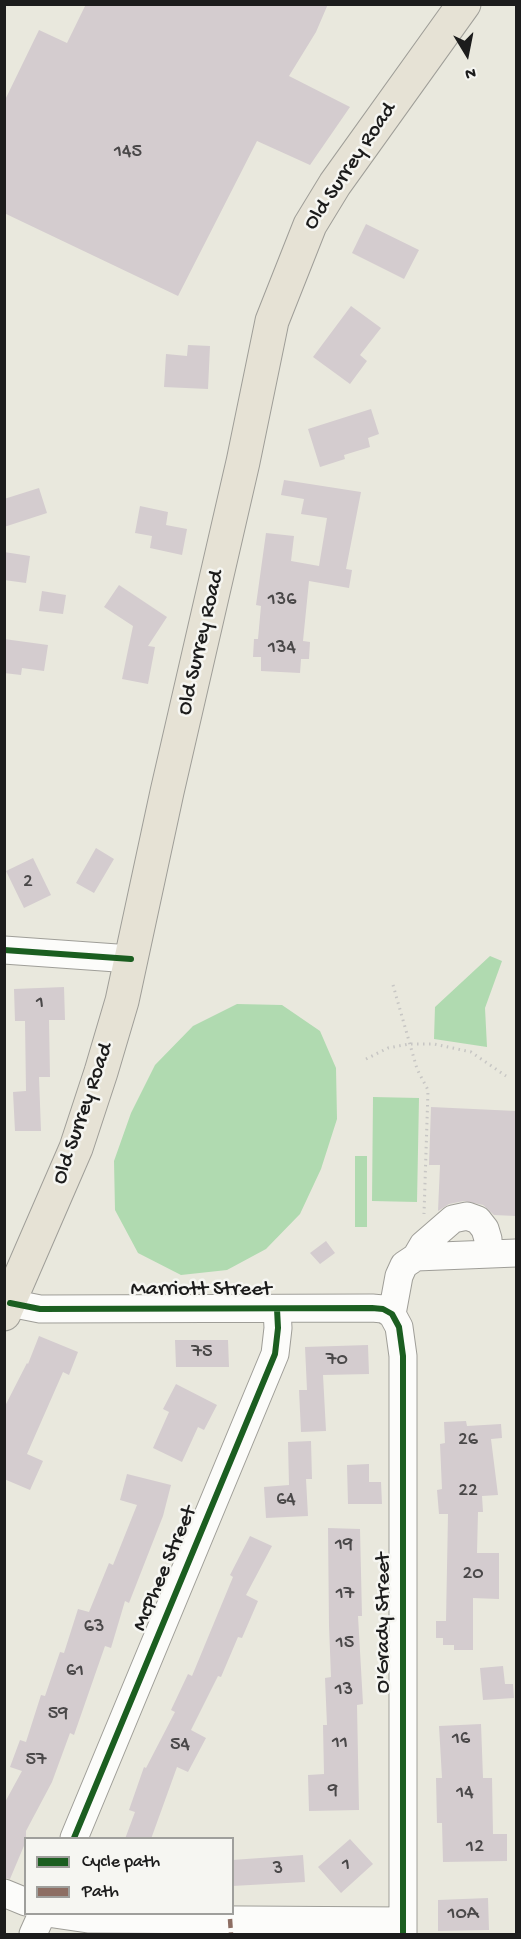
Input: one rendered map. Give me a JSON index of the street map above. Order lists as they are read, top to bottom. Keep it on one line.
{"streets":{"main road":["Old Surrey Road"],"street":["Marriott Street","McPhee Street","O'Grady Street"]},"crossings":[["Old Surrey Road","Marriott Street"],["Marriott Street","McPhee Street"],["Marriott Street","O'Grady Street"]],"house_numbers":["145","136","134","2","1","75","70","26","22","64","19","20","17","63","15","61","13","59","16","11","54","57","9","14","12","1","3","10A"],"legend":["Cycle path","Path"],"north":"bottom"}
